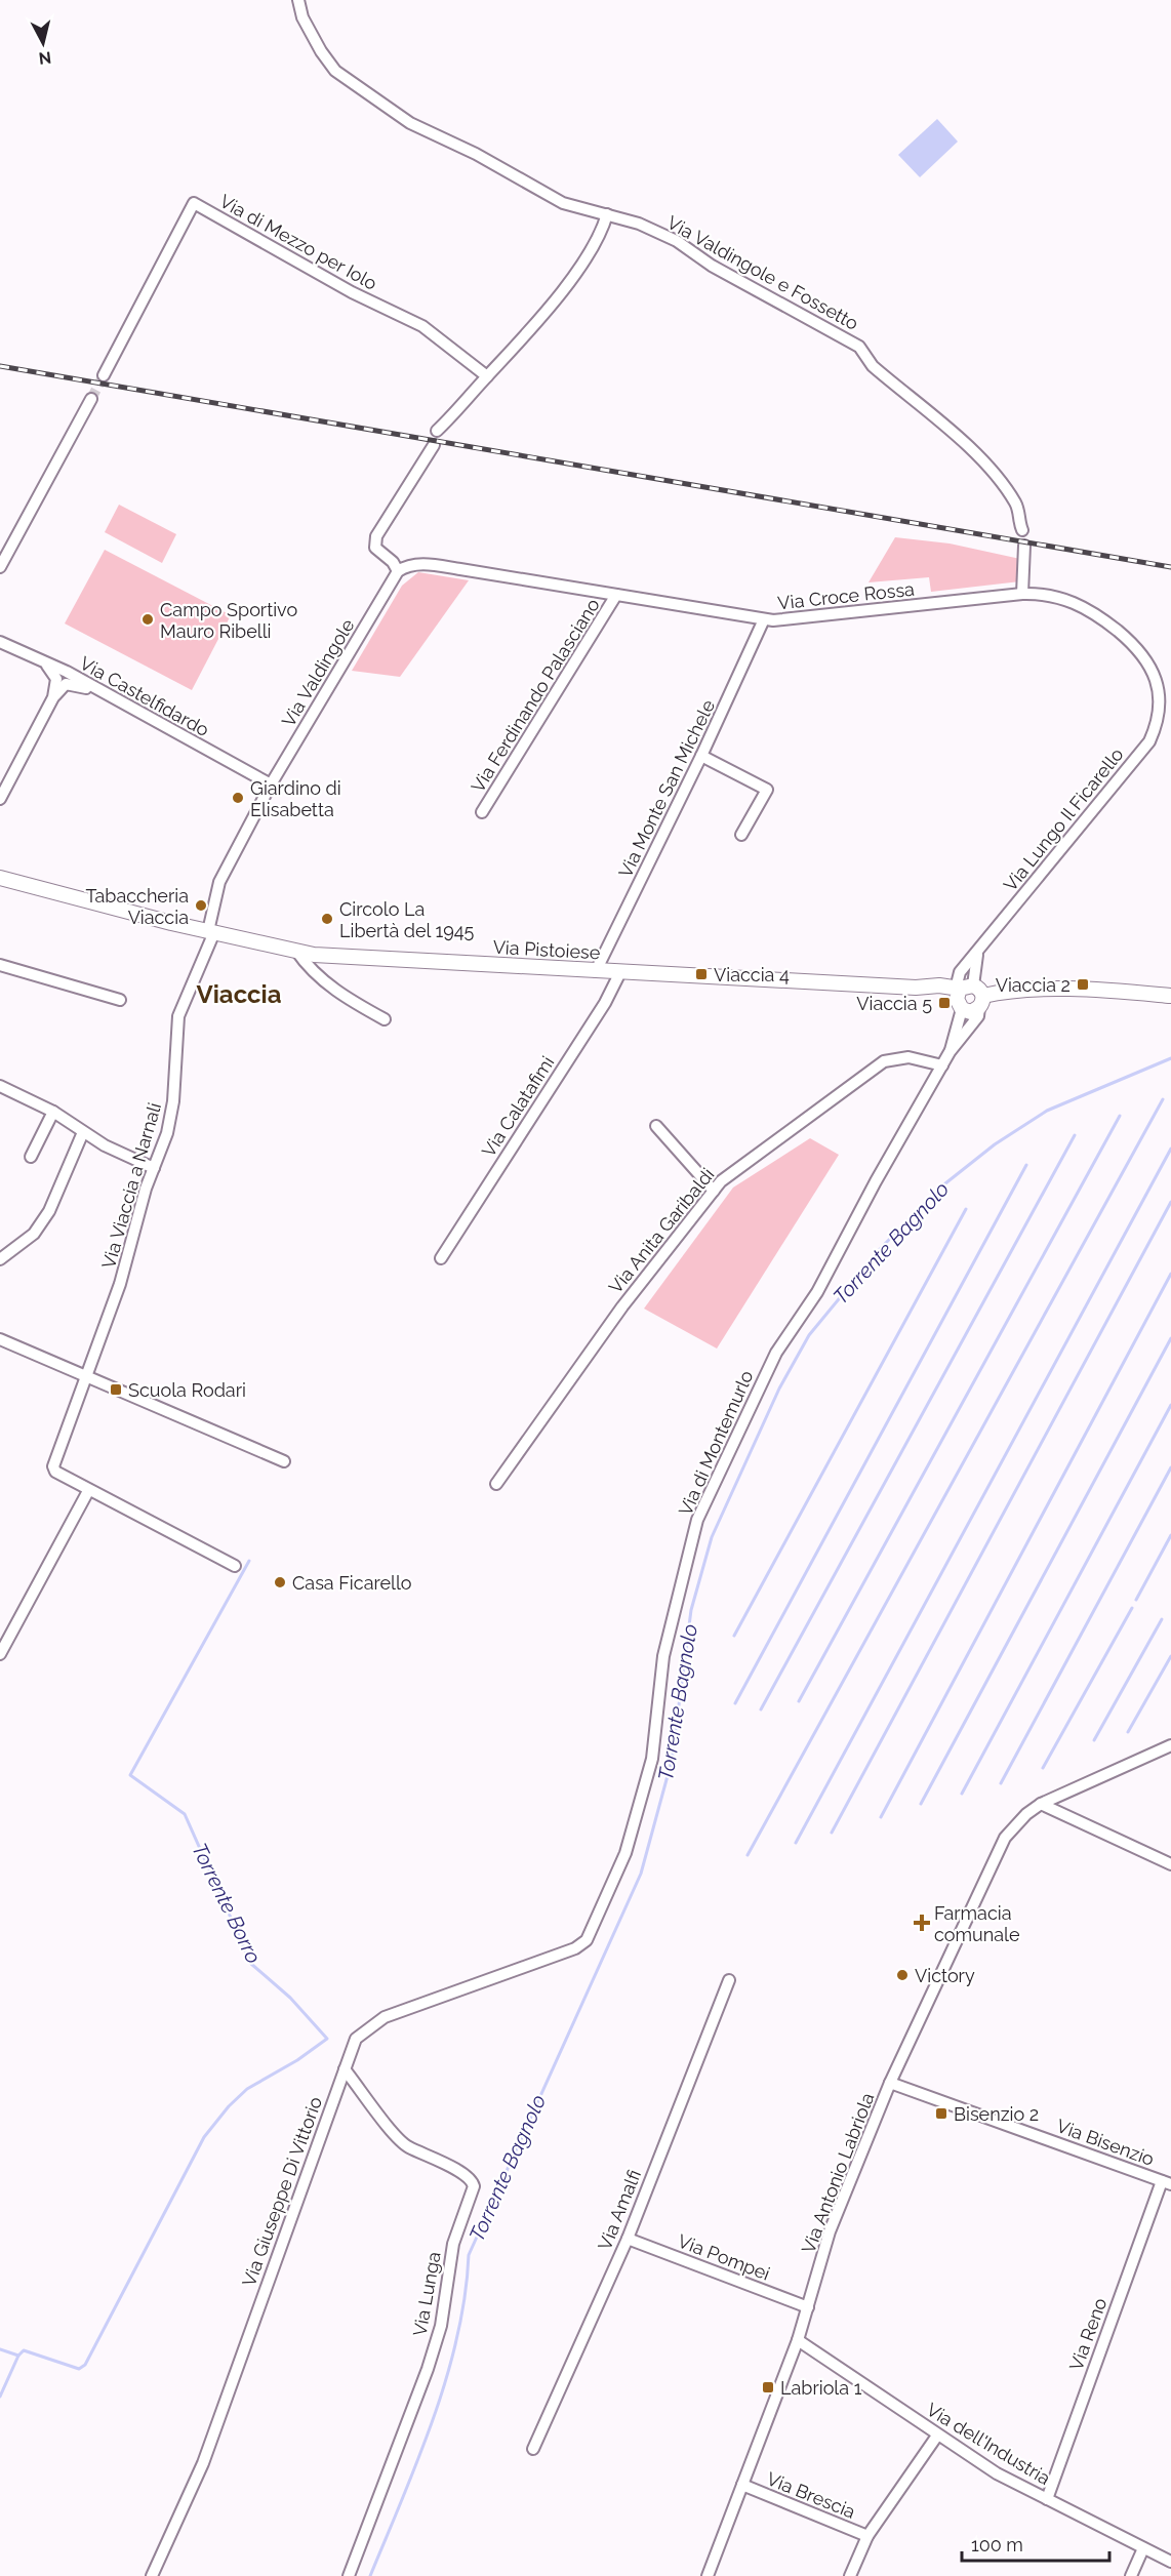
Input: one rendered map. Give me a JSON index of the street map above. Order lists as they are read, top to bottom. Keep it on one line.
{"streets":{"main road":["Via Pistoiese"],"street":["Via di Mezzo per Iolo","Via Valdingole e Fossetto","Via Croce Rossa","Via Valdingole","Via Ferdinando Palasciano","Via Castelfidardo","Via Monte San Michele","Via Lungo Il Ficarello","Via Calatafimi","Via Viaccia a Narnali","Via Anita Garibaldi","Via di Montemurlo","Via Bisenzio","Via Antonio Labriola","Via Giuseppe Di Vittorio","Via Amalfi","Via Pompei","Via Lunga","Via Reno","Via dell'Industria","Via Brescia"]},"crossings":[["Via Croce Rossa","Via Valdingole"],["Via Croce Rossa","Via Ferdinando Palasciano"],["Via Croce Rossa","Via Monte San Michele"],["Via Croce Rossa","Via Lungo Il Ficarello"],["Via Valdingole","Via Castelfidardo"],["Via Valdingole","Via Pistoiese"],["Via Valdingole","Via Viaccia a Narnali"],["Via Monte San Michele","Via Pistoiese"],["Via Lungo Il Ficarello","Via Pistoiese"],["Via Lungo Il Ficarello","Via di Montemurlo"],["Via Pistoiese","Via Calatafimi"],["Via Pistoiese","Via Viaccia a Narnali"],["Via Pistoiese","Via di Montemurlo"],["Via Anita Garibaldi","Via di Montemurlo"],["Via di Montemurlo","Via Giuseppe Di Vittorio"],["Via Bisenzio","Via Antonio Labriola"],["Via Bisenzio","Via Reno"],["Via Antonio Labriola","Via Pompei"],["Via Antonio Labriola","Via dell'Industria"],["Via Antonio Labriola","Via Brescia"],["Via Giuseppe Di Vittorio","Via Lunga"],["Via Amalfi","Via Pompei"],["Via Reno","Via dell'Industria"],["Via dell'Industria","Via Brescia"]],"districts":["Viaccia"],"water":["Torrente Bagnolo","Torrente Borro"],"places":{"other":["Campo Sportivo Mauro Ribelli","Giardino di Elisabetta","Tabaccheria Viaccia","Circolo La Libertà del 1945","Casa Ficarello","Victory"],"transit":["Viaccia 4","Viaccia 2","Viaccia 5","Scuola Rodari","Bisenzio 2","Labriola 1"],"health":["Farmacia comunale"]},"scale_bar":"100 m","north":"bottom"}
